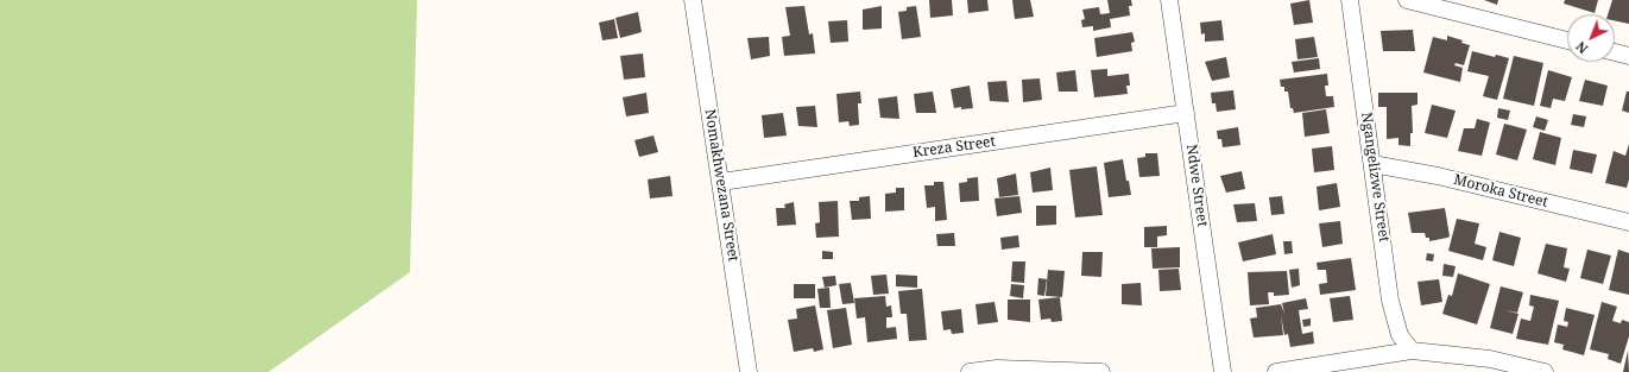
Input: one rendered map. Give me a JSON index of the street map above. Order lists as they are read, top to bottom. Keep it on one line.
{"streets":{"street":["Kreza Street","Ngangelizwe Street","Nomakhwezana Street","Ndwe Street","Moroka Street"]},"crossings":[["Kreza Street","Nomakhwezana Street"],["Kreza Street","Ndwe Street"],["Ngangelizwe Street","Moroka Street"]],"north":"bottom left"}
